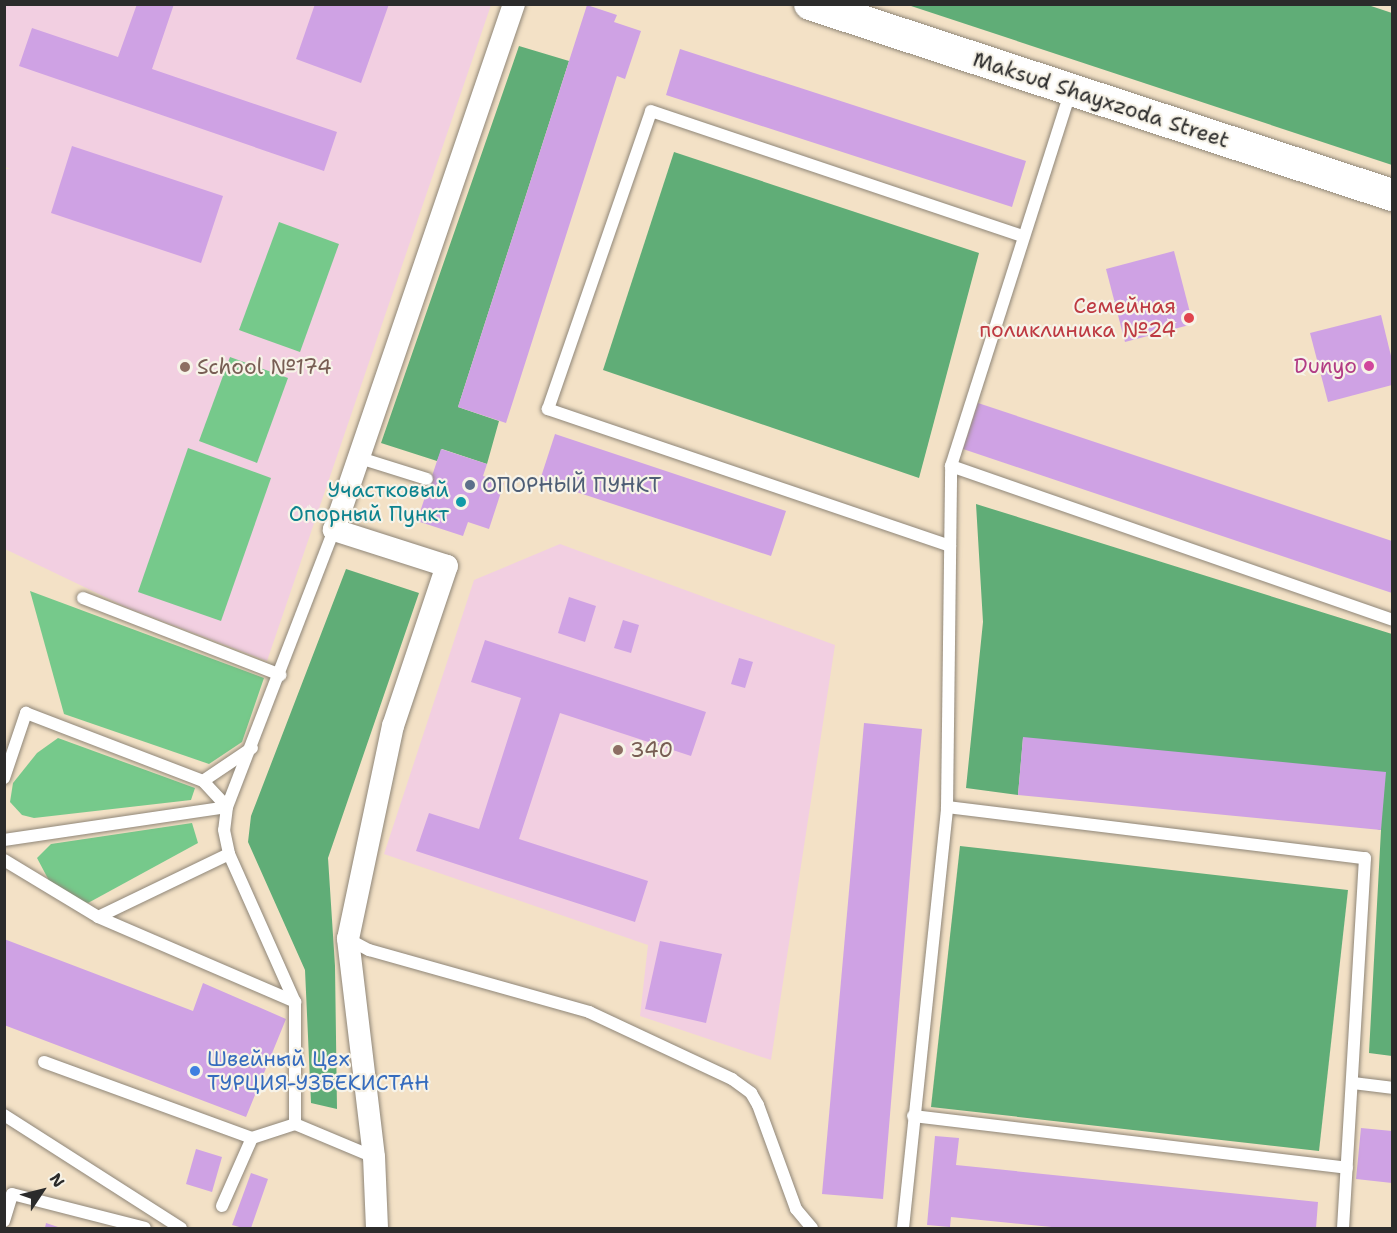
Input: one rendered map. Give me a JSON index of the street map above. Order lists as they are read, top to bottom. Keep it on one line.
{"streets":{"street":["Maksud Shayxzoda Street"]},"places":["Семейная поликлиника №24","Dunyo","School №174","ОПОРНЫЙ ПУНКТ","Участковый Опорный Пункт","340","Швейный Цех ТУРЦИЯ-УЗБЕКИСТАН"],"north":"top right"}
